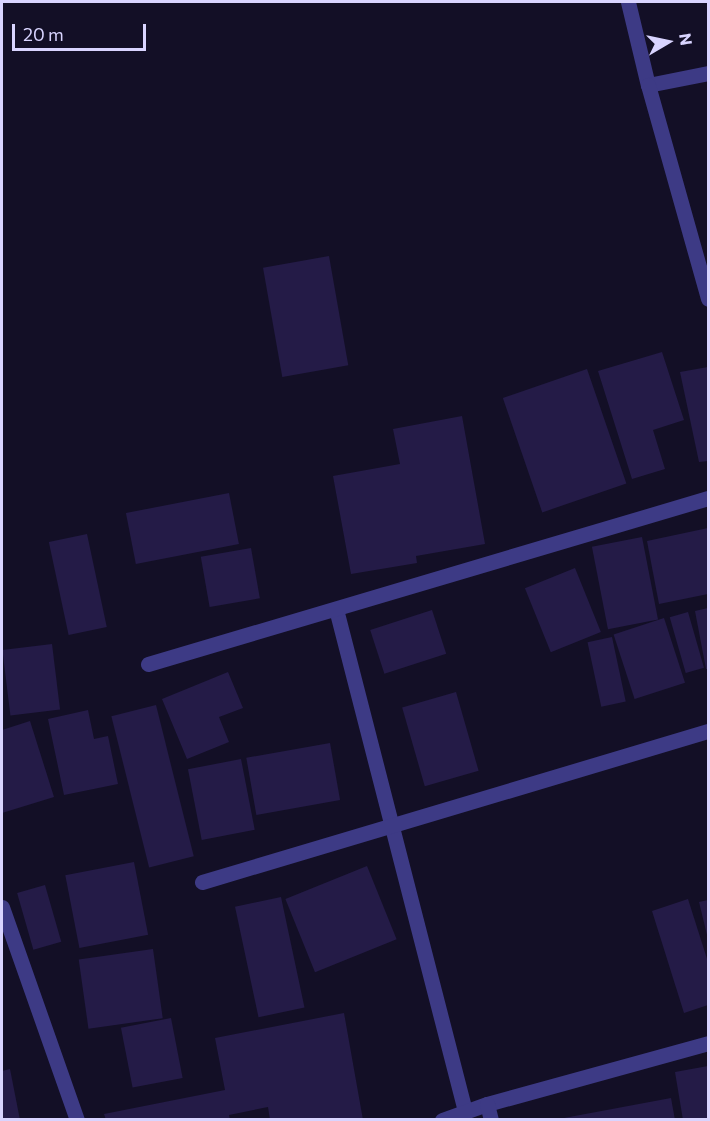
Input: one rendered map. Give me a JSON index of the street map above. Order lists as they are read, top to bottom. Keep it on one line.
{"scale_bar":"20 m","north":"right"}
